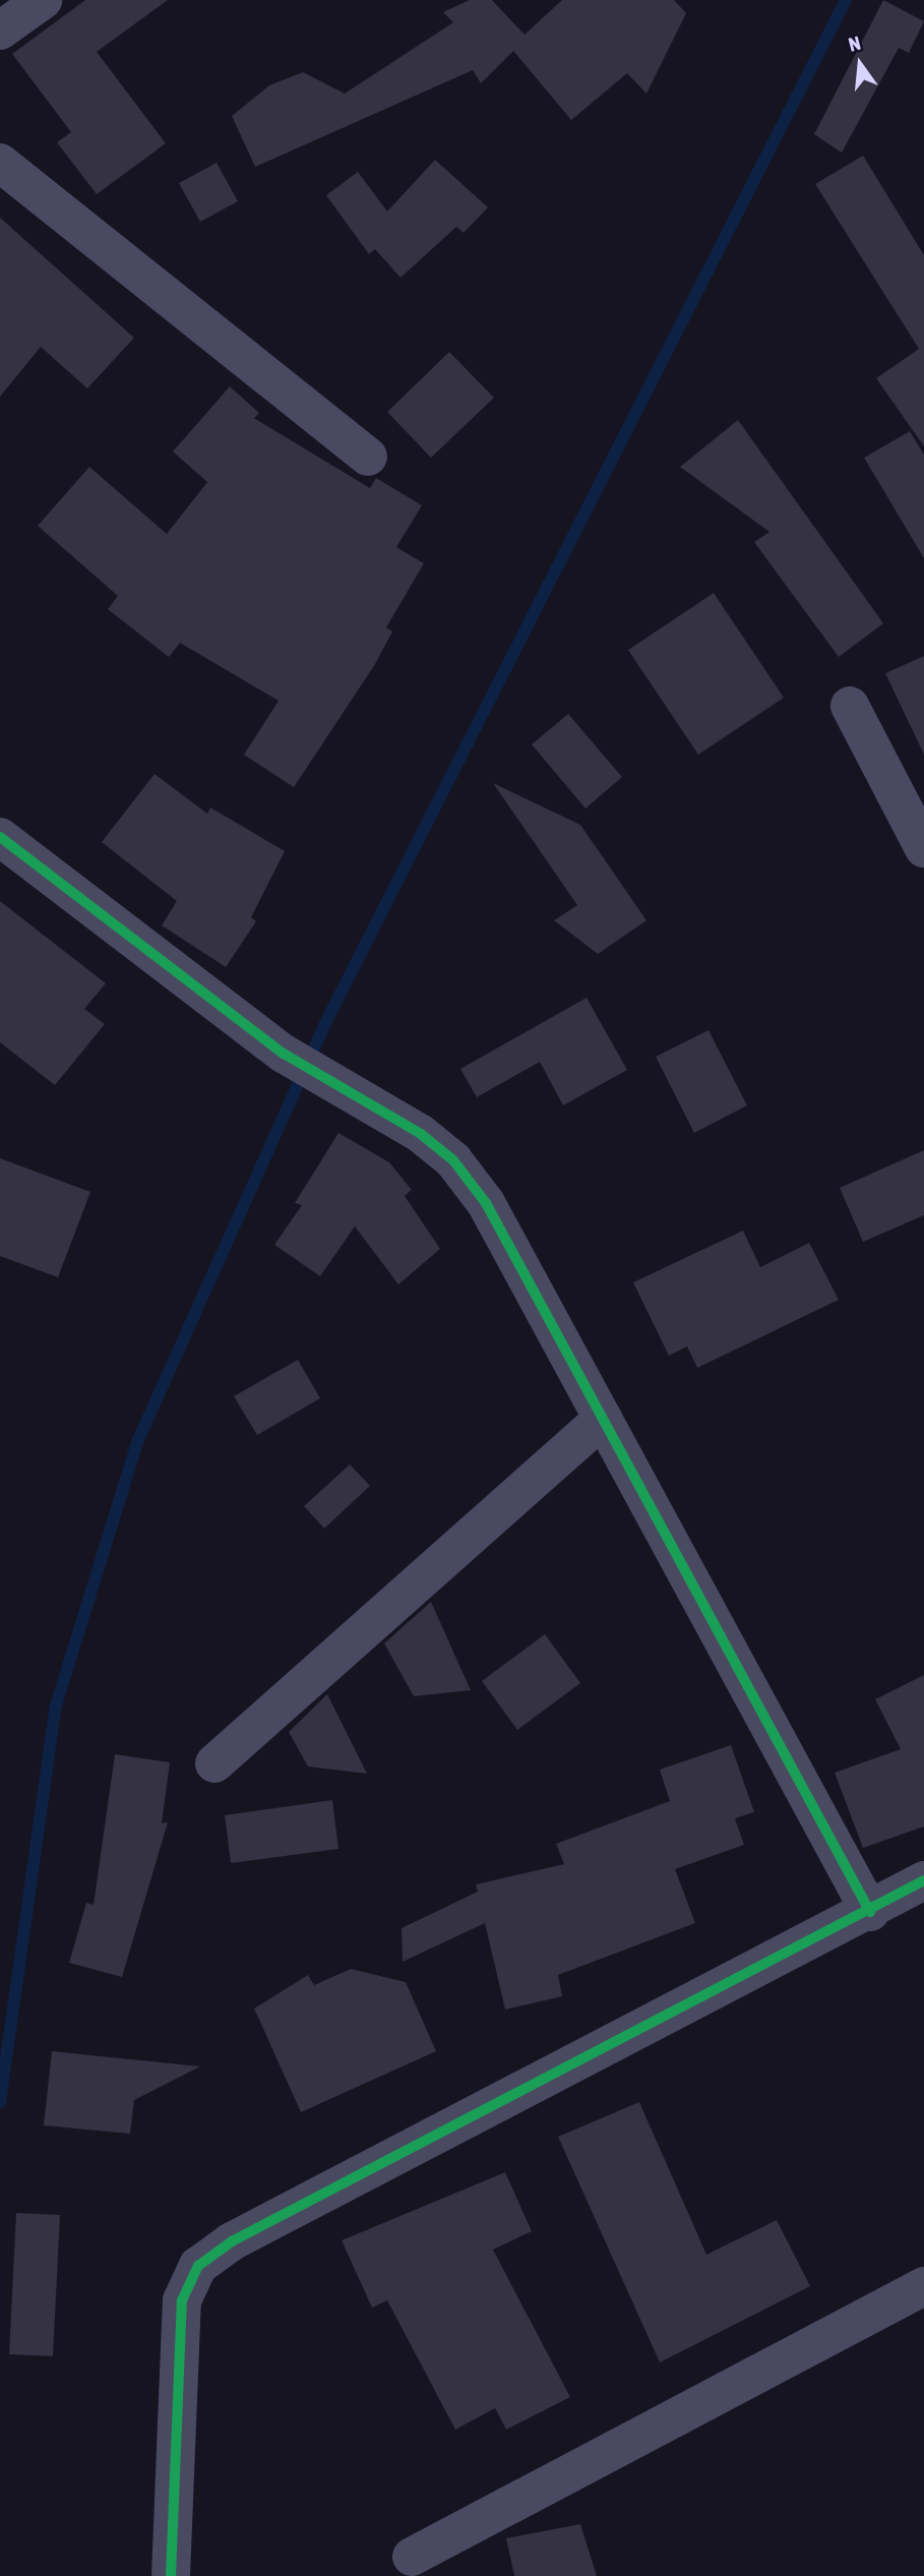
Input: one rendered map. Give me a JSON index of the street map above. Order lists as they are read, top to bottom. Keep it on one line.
{"north":"top"}
